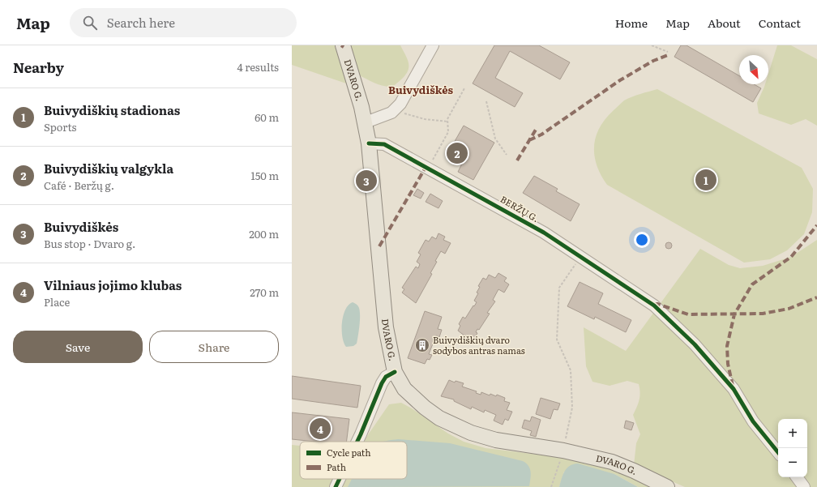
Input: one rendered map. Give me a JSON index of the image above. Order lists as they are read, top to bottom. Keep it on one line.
{"streets":{"main road":["DVARO G."],"street":["BERŽŲ G."]},"crossings":[["DVARO G.","BERŽŲ G."]],"districts":["Buivydiškės"],"places":{"building":["Buivydiškių dvaro sodybos antras namas"]},"legend":["Cycle path","Path"],"north":"bottom right","page":{"header":"Map","search":"Search here","nav":["Home","Map","About","Contact"],"heading":["Nearby","4 results"],"list":[{"mark":"1","name":"Buivydiškių stadionas","note":"Sports","value":"60 m"},{"mark":"2","name":"Buivydiškių valgykla","note":"Café · Beržų g.","value":"150 m"},{"mark":"3","name":"Buivydiškės","note":"Bus stop · Dvaro g.","value":"200 m"},{"mark":"4","name":"Vilniaus jojimo klubas","note":"Place","value":"270 m"}],"pins":["2","1","3","4"],"buttons":["Save","Share"],"map_buttons":["+","−"]}}
